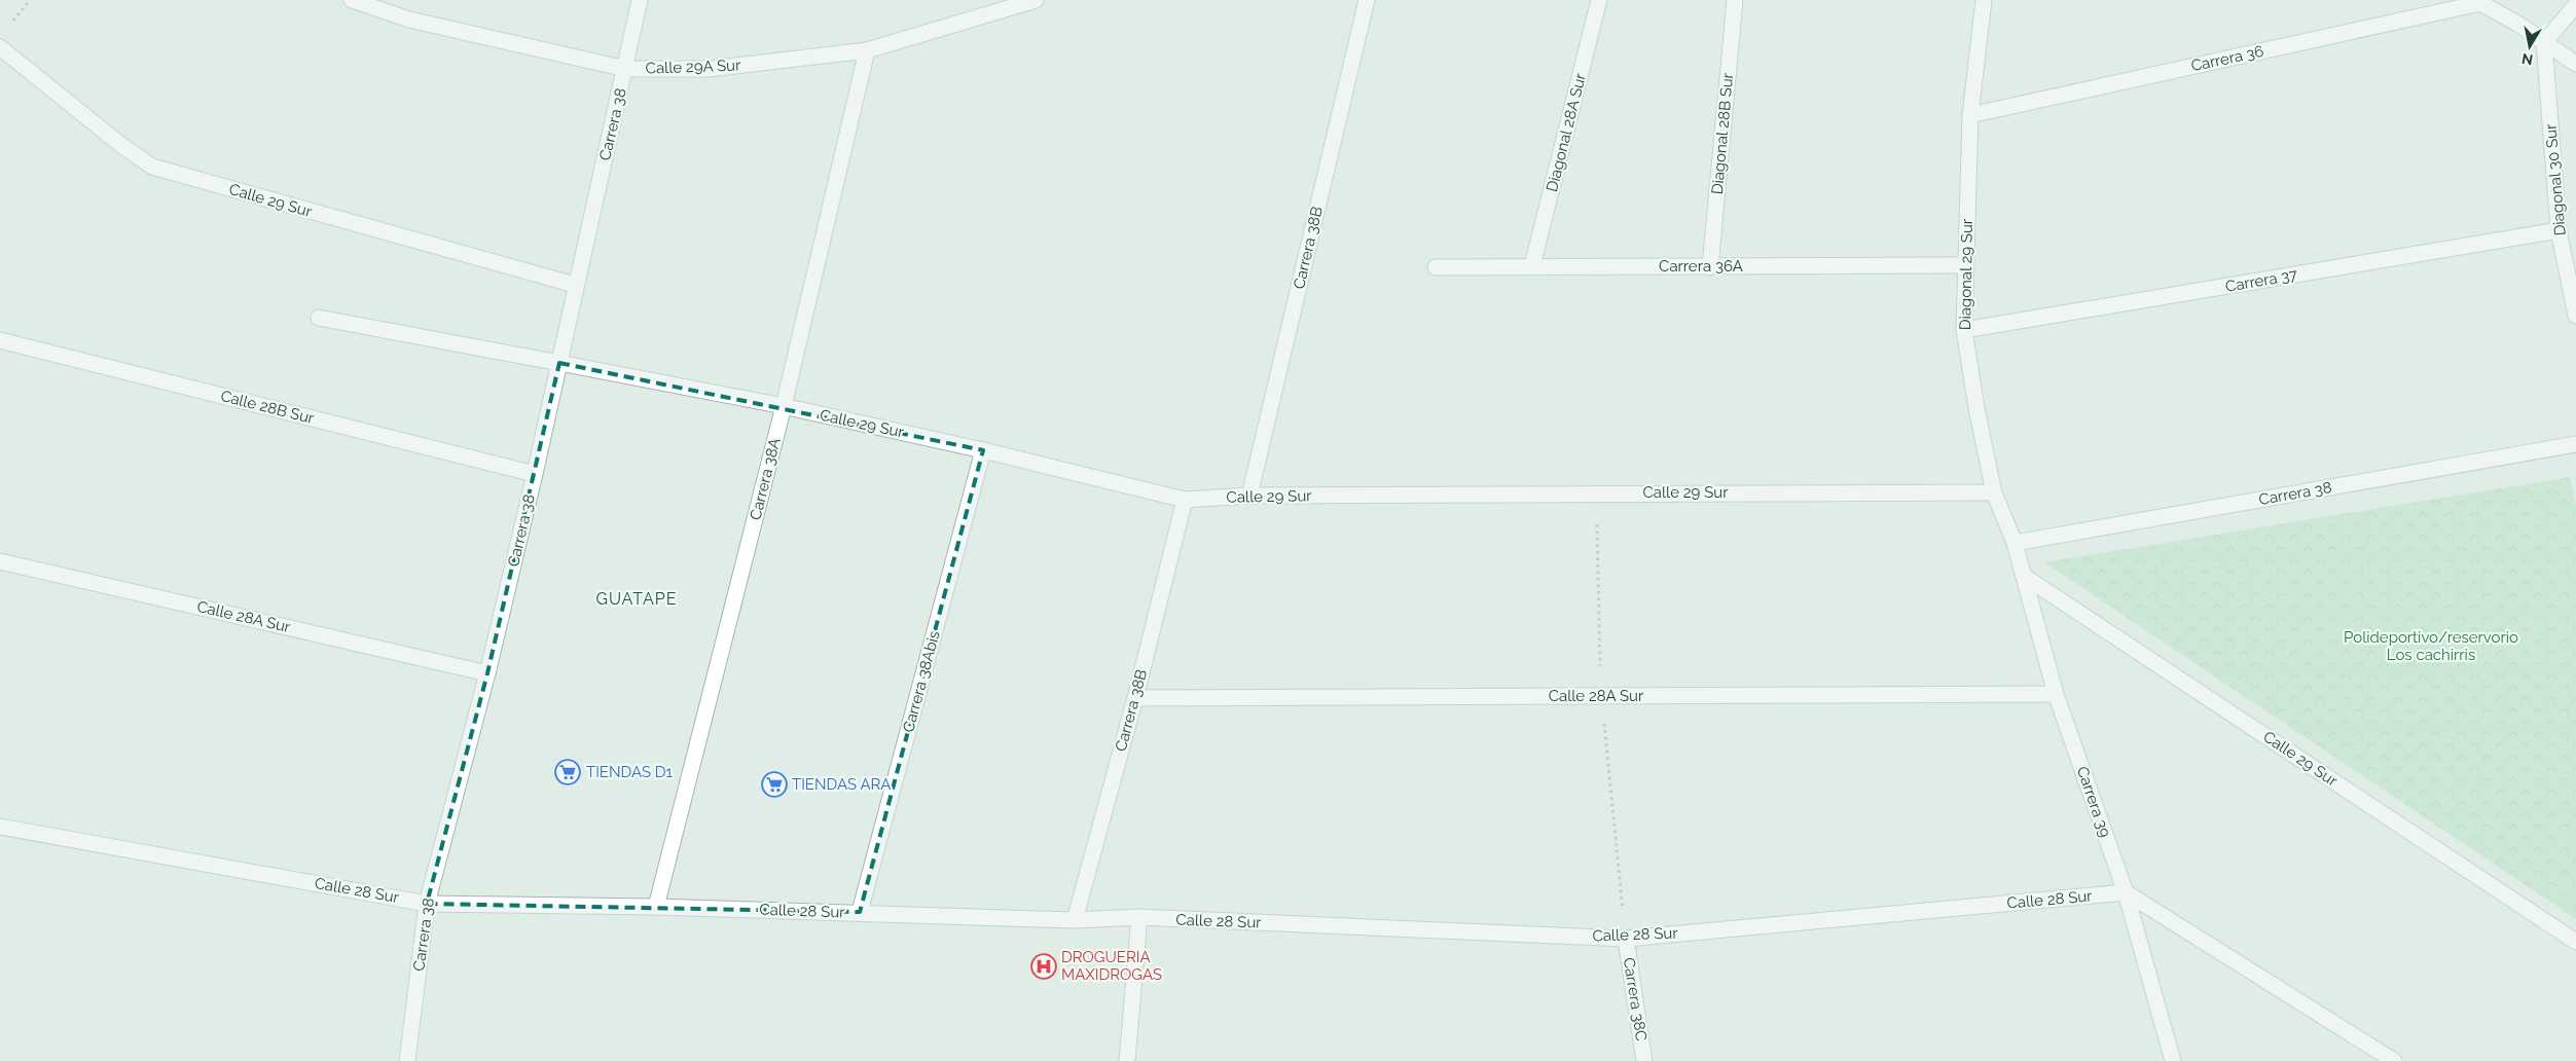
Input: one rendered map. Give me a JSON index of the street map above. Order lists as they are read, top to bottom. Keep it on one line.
{"streets":{"street":["Carrera 36","Calle 29A Sur","Carrera 38","Diagonal 28A Sur","Diagonal 28B Sur","Diagonal 30 Sur","Calle 29 Sur","Carrera 38B","Carrera 36A","Diagonal 29 Sur","Carrera 37","Calle 28B Sur","Carrera 38A","Calle 28A Sur","Carrera 38Abis","Carrera 39","Calle 28 Sur","Carrera 38C"]},"crossings":[["Carrera 36","Diagonal 29 Sur"],["Calle 29A Sur","Carrera 38"],["Calle 29A Sur","Carrera 38A"],["Carrera 38","Calle 29 Sur"],["Carrera 38","Diagonal 29 Sur"],["Carrera 38","Calle 28B Sur"],["Carrera 38","Calle 28A Sur"],["Carrera 38","Carrera 39"],["Carrera 38","Calle 28 Sur"],["Diagonal 28A Sur","Carrera 36A"],["Diagonal 28B Sur","Carrera 36A"],["Diagonal 30 Sur","Carrera 37"],["Calle 29 Sur","Carrera 38B"],["Calle 29 Sur","Diagonal 29 Sur"],["Calle 29 Sur","Carrera 38A"],["Calle 29 Sur","Carrera 38Abis"],["Calle 29 Sur","Carrera 39"],["Carrera 38B","Calle 28A Sur"],["Carrera 38B","Calle 28 Sur"],["Carrera 36A","Diagonal 29 Sur"],["Diagonal 29 Sur","Carrera 37"],["Diagonal 29 Sur","Carrera 39"],["Carrera 38A","Calle 28 Sur"],["Calle 28A Sur","Carrera 39"],["Carrera 38Abis","Calle 28 Sur"],["Carrera 39","Calle 28 Sur"],["Calle 28 Sur","Carrera 38C"]],"districts":["GUATAPE"],"parks":["Polideportivo/reservorio Los cachirris"],"places":{"supermarket":["TIENDAS D1","TIENDAS ARA"],"hospital":["DROGUERIA MAXIDROGAS"]},"north":"bottom"}
